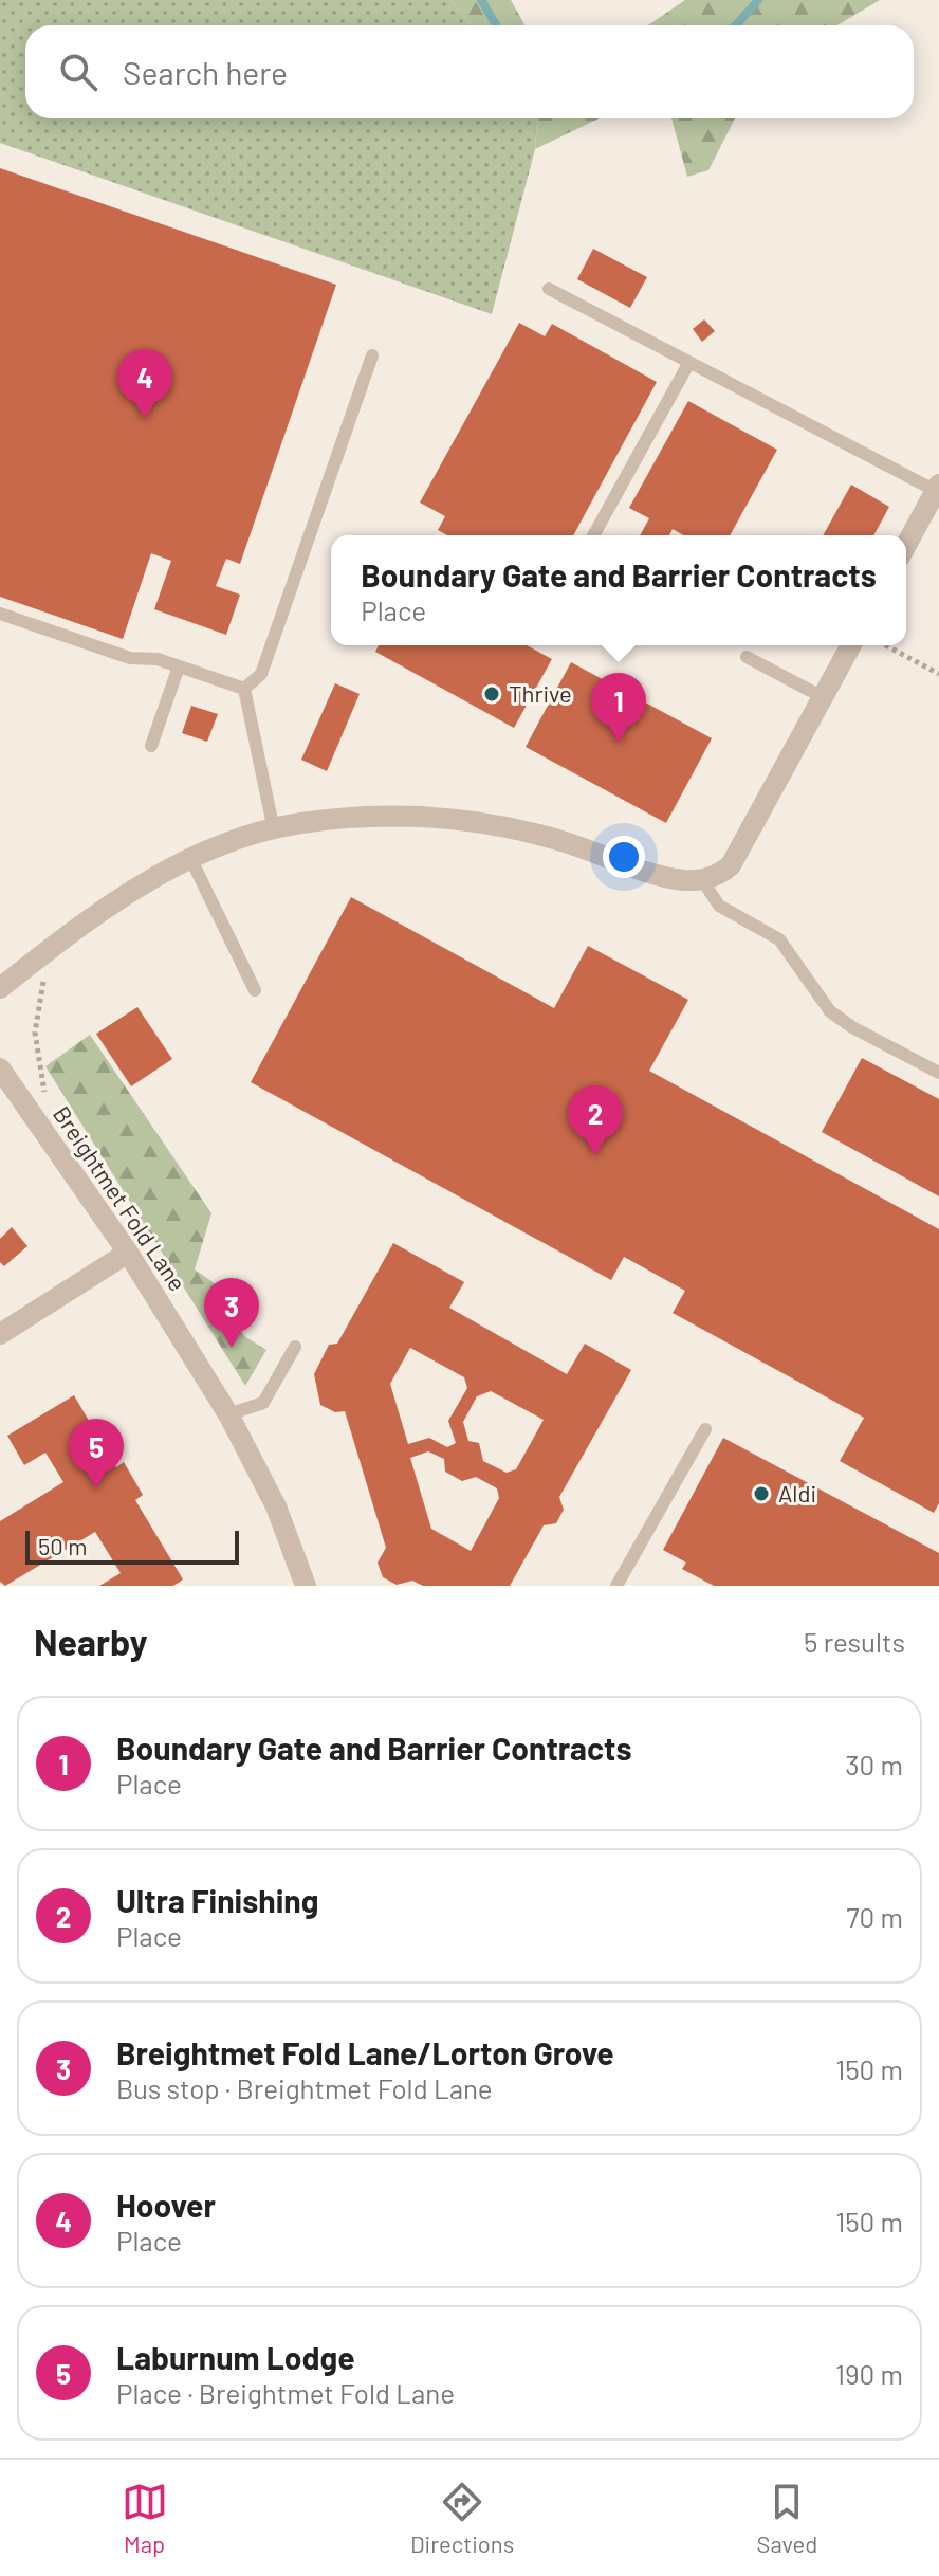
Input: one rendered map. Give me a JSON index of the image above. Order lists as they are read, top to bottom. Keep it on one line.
{"streets":{"street":["Breightmet Fold Lane"]},"places":["Thrive","Aldi"],"scale_bar":"50 m","page":{"search":"Search here","pins":["4","1","2","3","5"],"popup":["Boundary Gate and Barrier Contracts","Place"],"scale":"50 m","heading":["Nearby","5 results"],"list":[{"mark":"1","name":"Boundary Gate and Barrier Contracts","note":"Place","value":"30 m"},{"mark":"2","name":"Ultra Finishing","note":"Place","value":"70 m"},{"mark":"3","name":"Breightmet Fold Lane/Lorton Grove","note":"Bus stop · Breightmet Fold Lane","value":"150 m"},{"mark":"4","name":"Hoover","note":"Place","value":"150 m"},{"mark":"5","name":"Laburnum Lodge","note":"Place · Breightmet Fold Lane","value":"190 m"}],"nav":["Map","Directions","Saved"]}}
